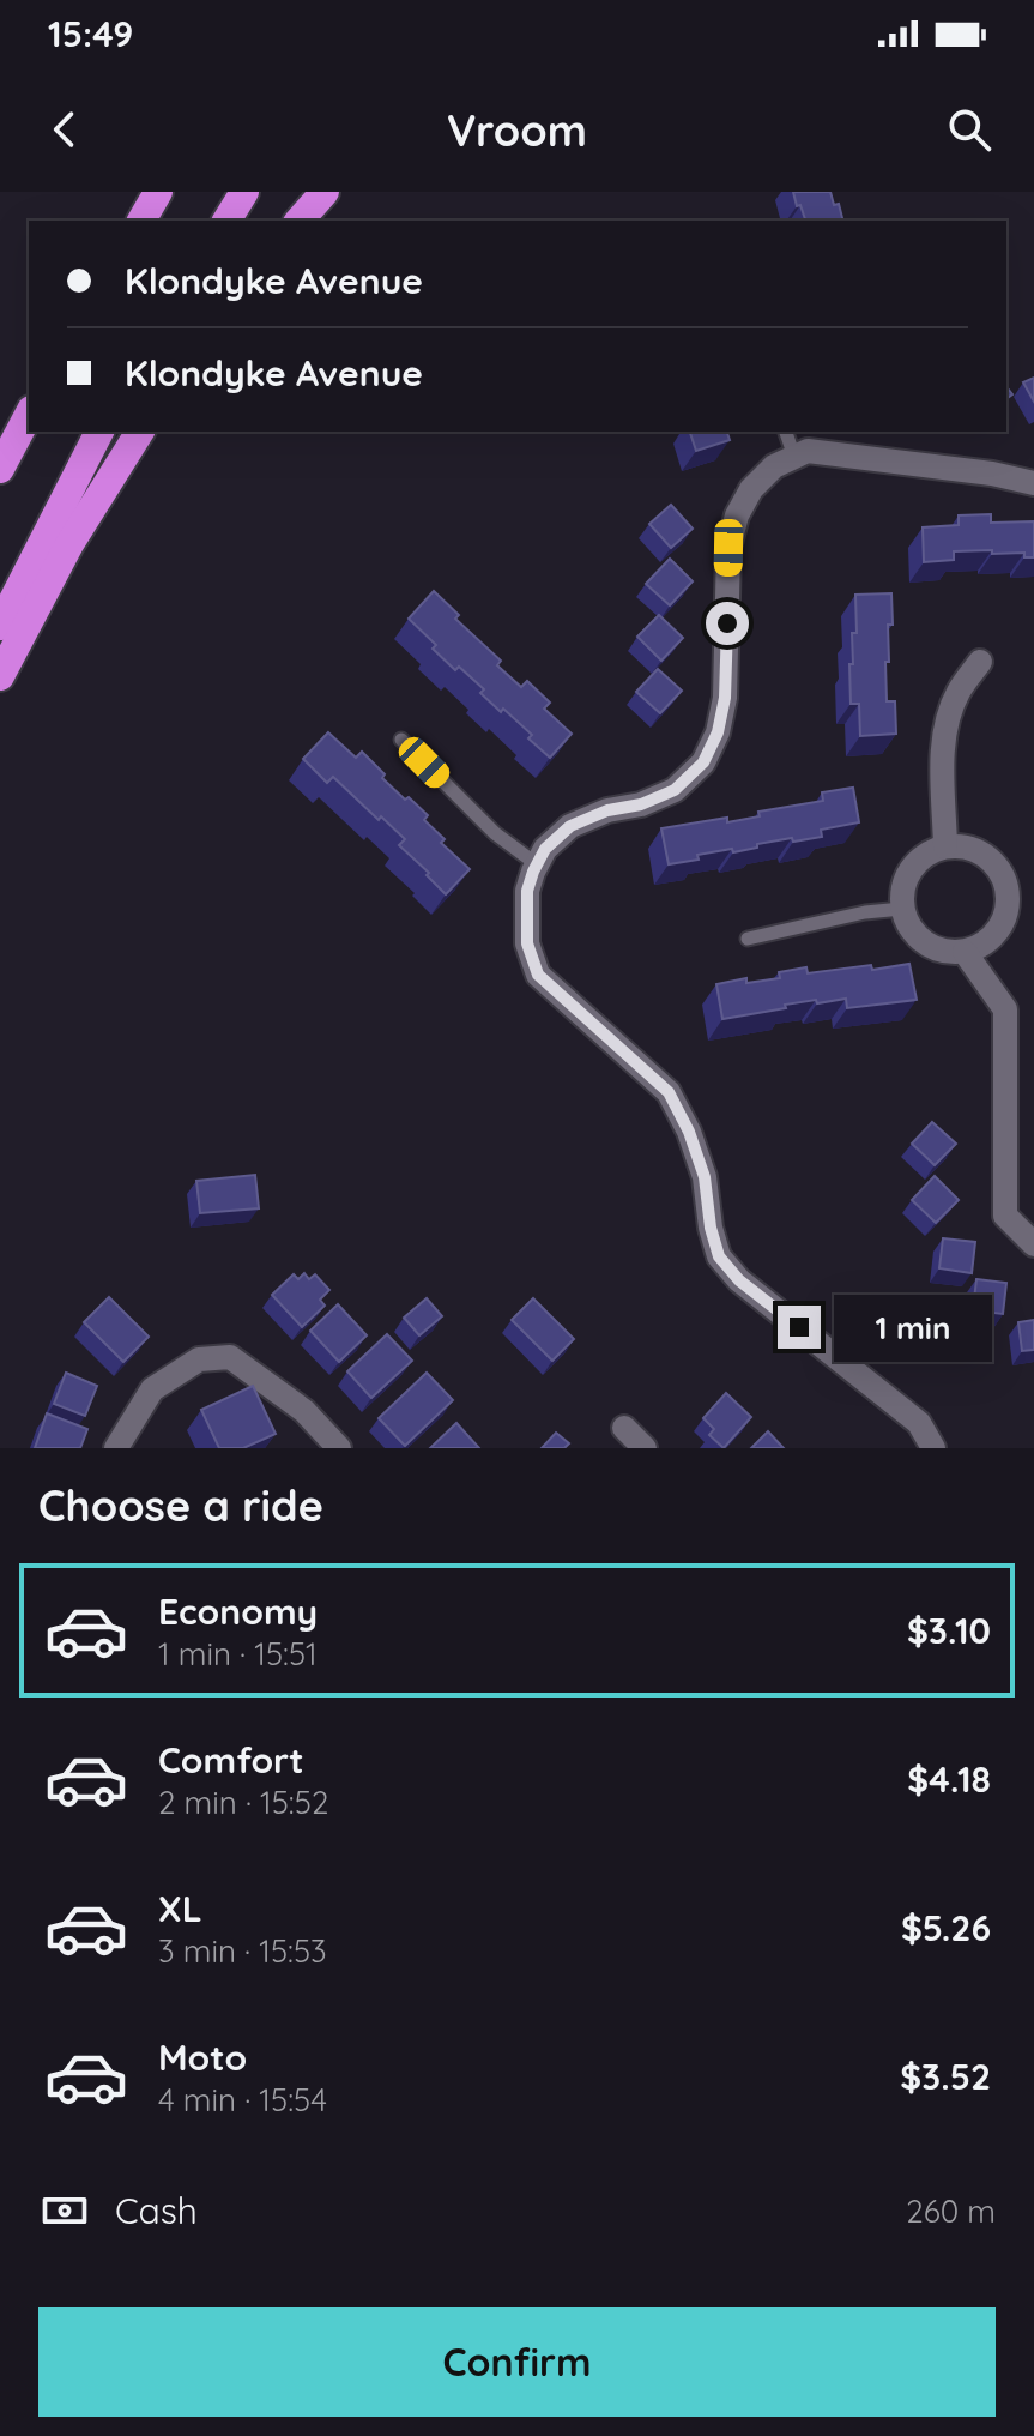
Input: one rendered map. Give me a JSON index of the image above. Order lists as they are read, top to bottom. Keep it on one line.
{"page":{"status":"15:49","header":"Vroom","banner":["Klondyke Avenue","Klondyke Avenue"],"bubble":"1 min","heading":"Choose a ride","list":[{"name":"Economy","note":"1 min · 15:51","value":"$3.10"},{"name":"Comfort","note":"2 min · 15:52","value":"$4.18"},{"name":"XL","note":"3 min · 15:53","value":"$5.26"},{"name":"Moto","note":"4 min · 15:54","value":"$3.52"}],"pay":["Cash","260 m"],"buttons":"Confirm"}}
